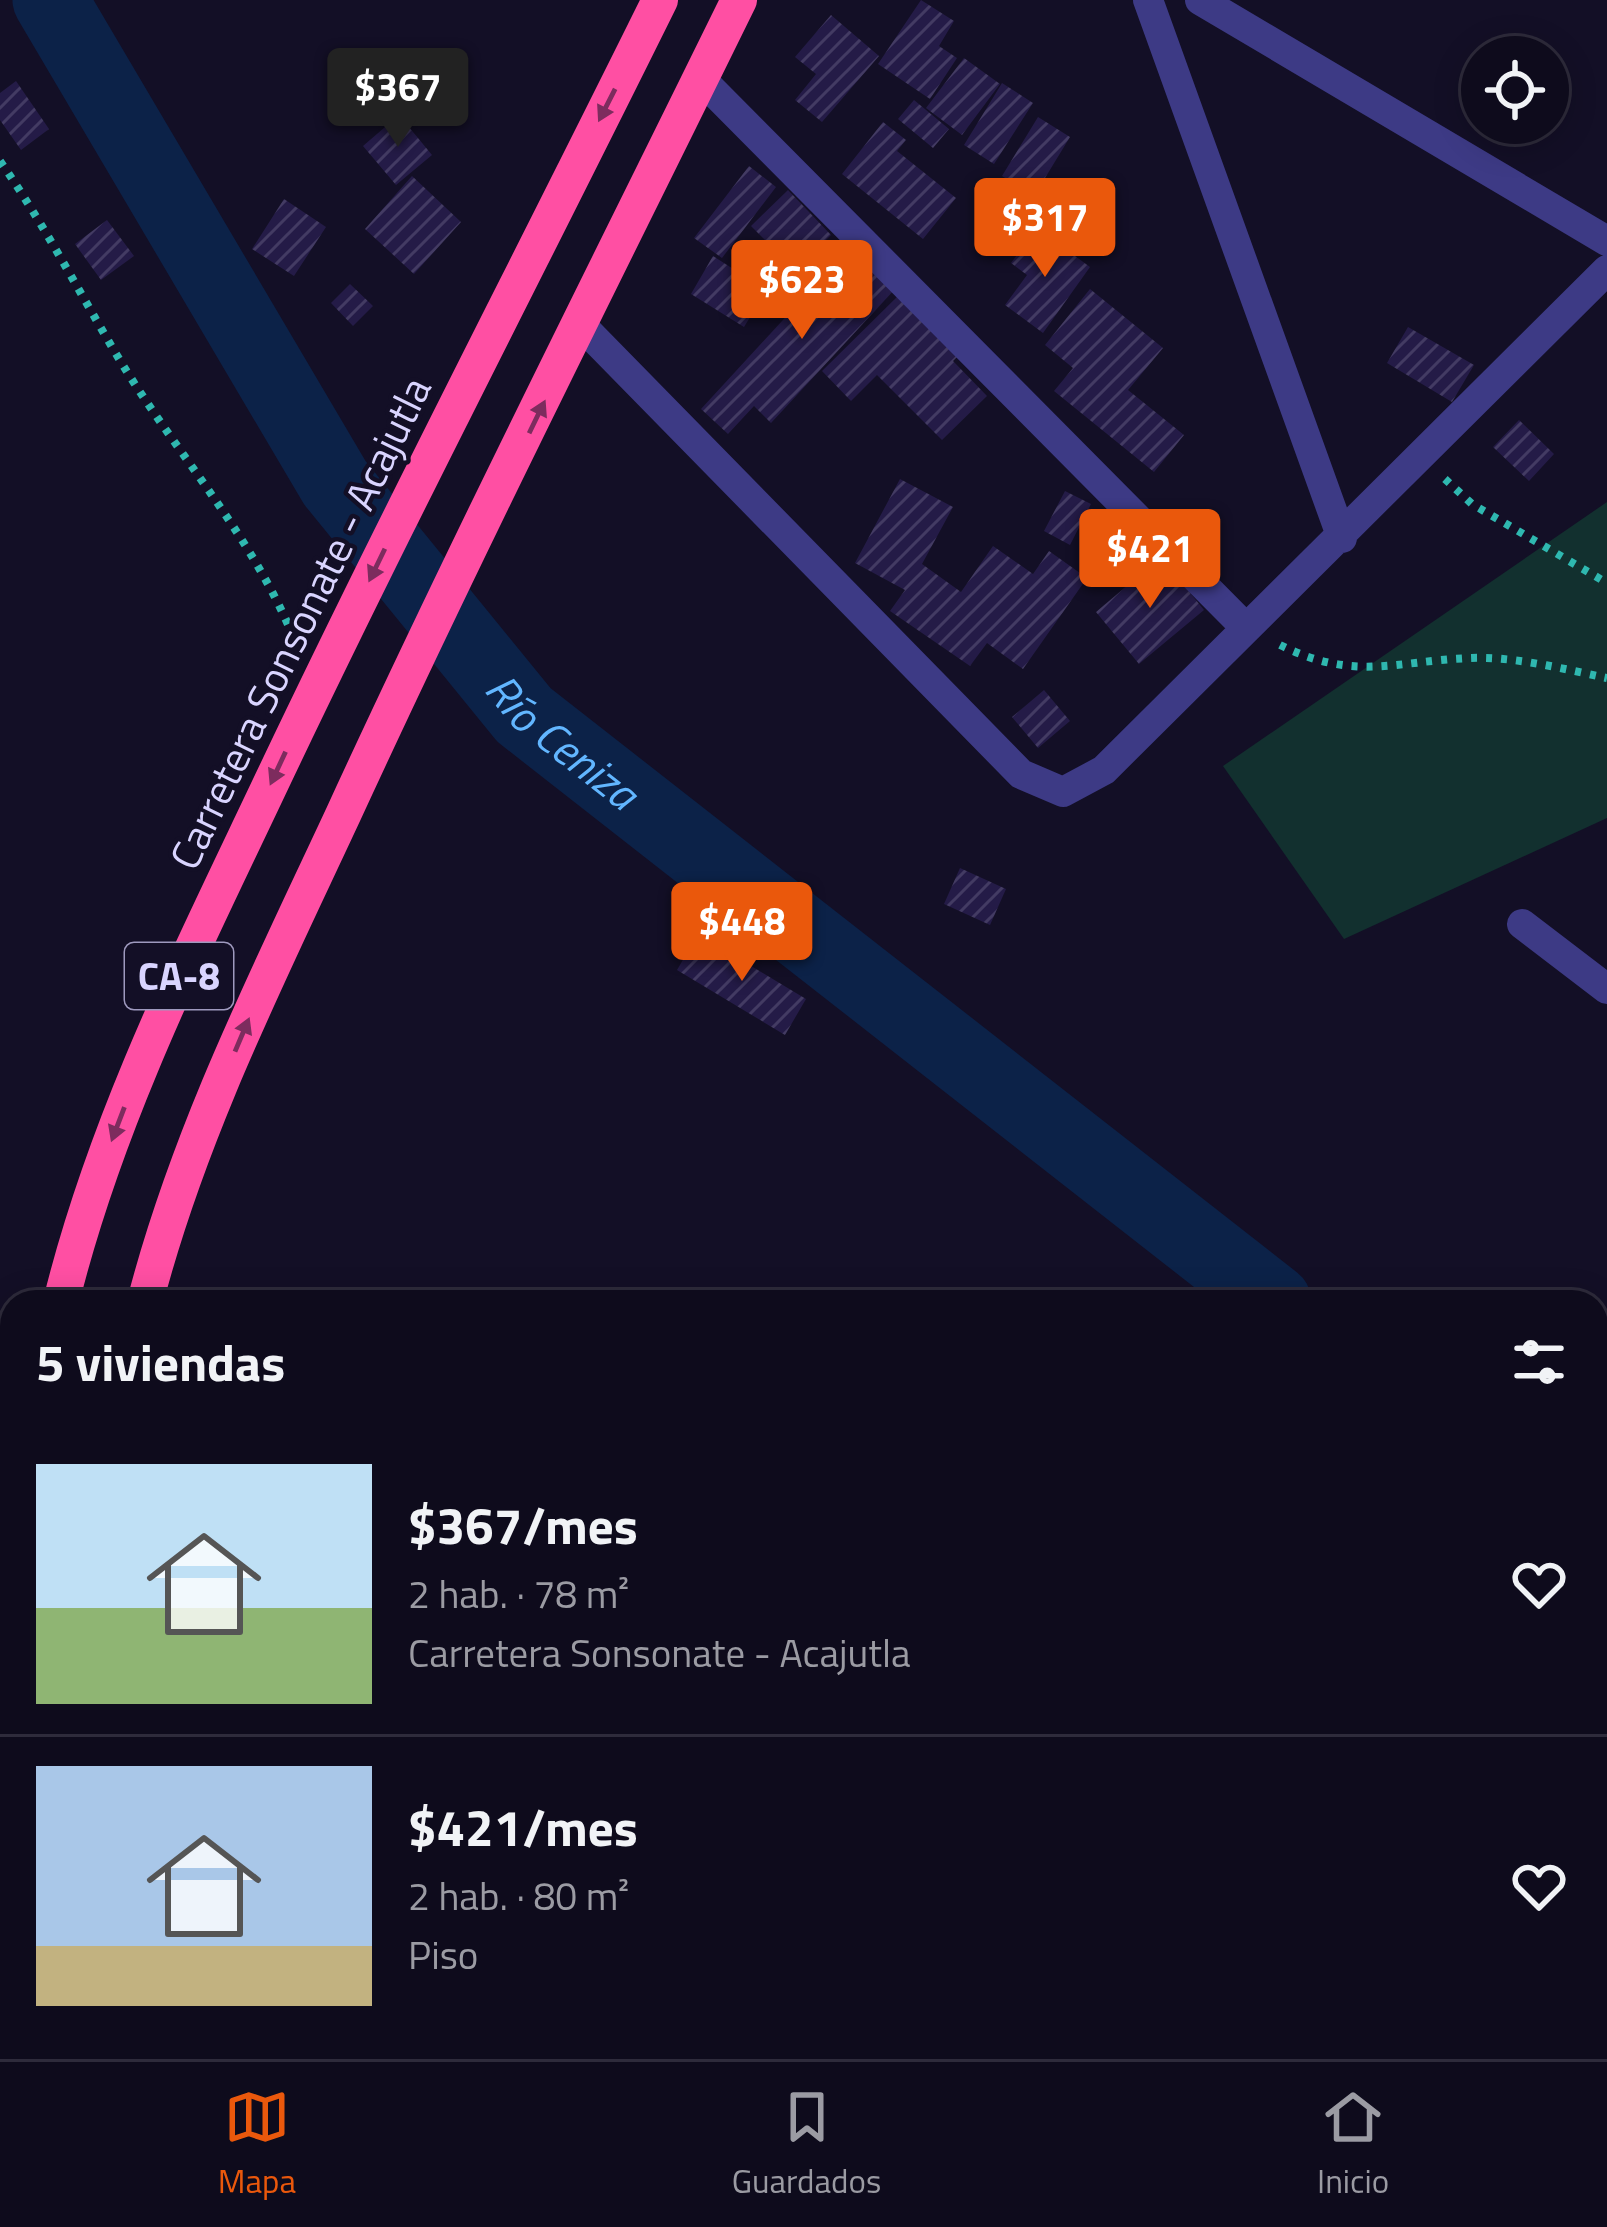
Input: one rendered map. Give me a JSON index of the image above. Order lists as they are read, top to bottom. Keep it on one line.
{"streets":{"highway":["Carretera Sonsonate - Acajutla","CA-8"]},"water":["Río Ceniza"],"page":{"price":["$367","$317","$623","$421","$448"],"heading":"5 viviendas","list":[{"name":"$367/mes","note":"2 hab. · 78 m² · Carretera Sonsonate - Acajutla"},{"name":"$421/mes","note":"2 hab. · 80 m² · Piso"}],"tabs":["Mapa","Guardados","Inicio"]}}
